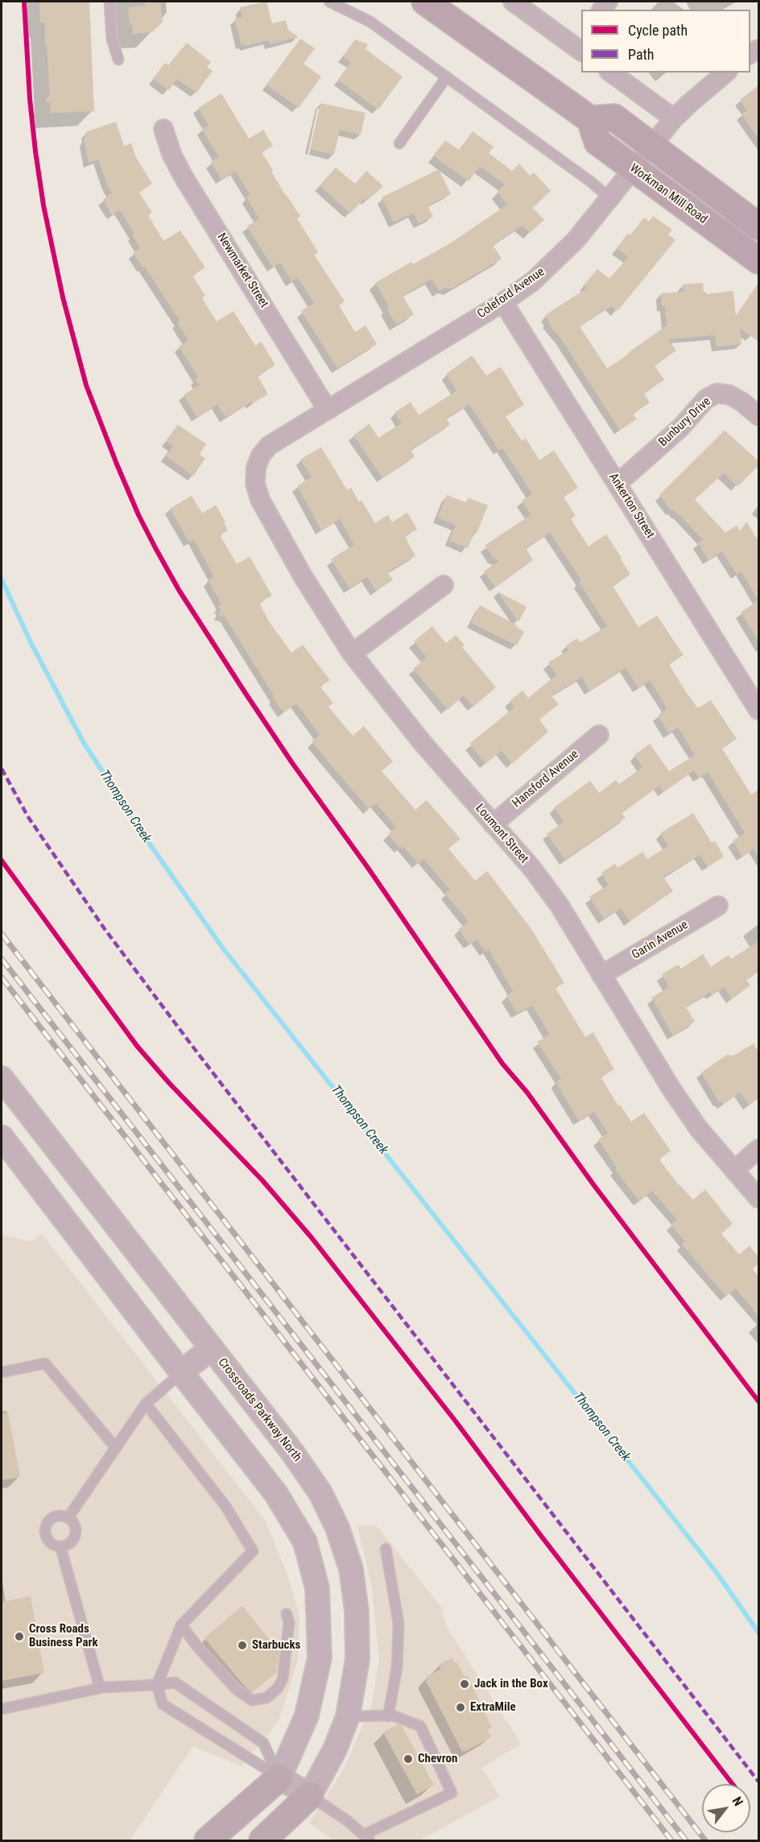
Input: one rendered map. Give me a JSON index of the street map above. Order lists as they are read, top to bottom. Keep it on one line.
{"streets":{"main road":["Workman Mill Road"],"street":["Newmarket Street","Coleford Avenue","Bunbury Drive","Ankerton Street","Hansford Avenue","Loumont Street","Garin Avenue","Crossroads Parkway North"]},"crossings":[["Workman Mill Road","Coleford Avenue"],["Newmarket Street","Coleford Avenue"],["Coleford Avenue","Ankerton Street"],["Coleford Avenue","Loumont Street"],["Bunbury Drive","Ankerton Street"],["Hansford Avenue","Loumont Street"],["Loumont Street","Garin Avenue"]],"water":["Thompson Creek"],"places":["Cross Roads Business Park","Starbucks","Jack in the Box","ExtraMile","Chevron"],"legend":["Cycle path","Path"],"north":"top right"}
